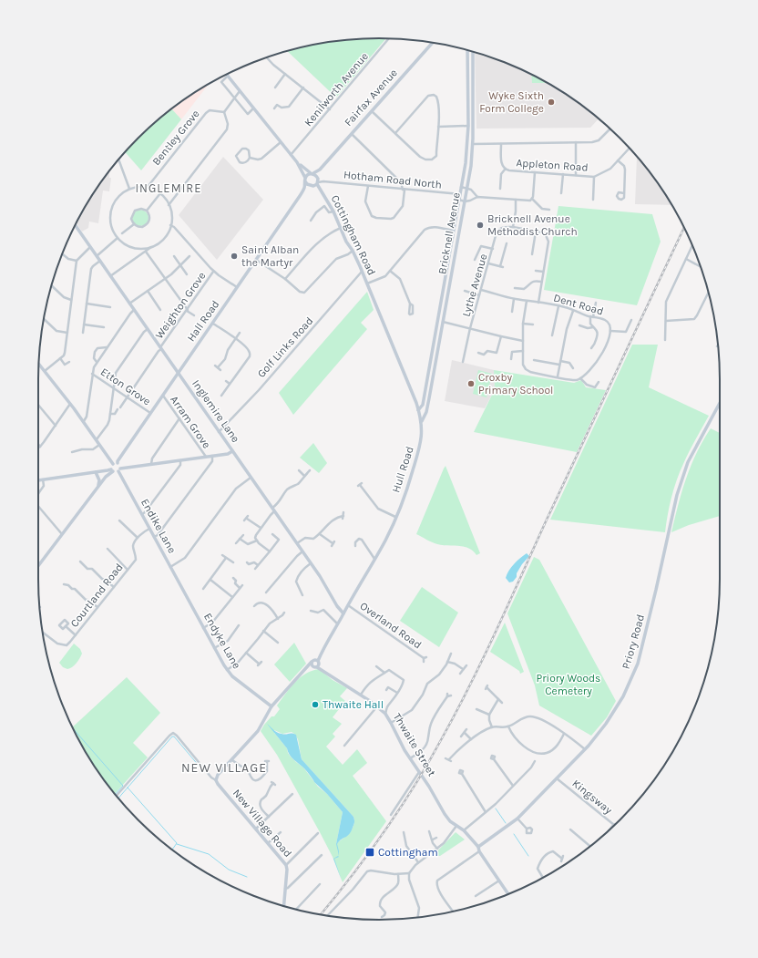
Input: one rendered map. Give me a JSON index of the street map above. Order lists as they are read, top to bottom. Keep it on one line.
{"streets":{"street":["Kenilworth Avenue","Fairfax Avenue","Bentley Grove","Appleton Road","Hotham Road North","Bricknell Avenue","Cottingham Road","Lythe Avenue","Dent Road","Weighton Grove","Hall Road","Golf Links Road","Etton Grove","Inglemire Lane","Arram Grove","Hull Road","Endike Lane","Courtland Road","Overland Road","Endyke Lane","Priory Road","Thwaite Street","Kingsway","New Village Road"]},"crossings":[["Fairfax Avenue","Hotham Road North"],["Fairfax Avenue","Cottingham Road"],["Fairfax Avenue","Hall Road"],["Hotham Road North","Bricknell Avenue"],["Hotham Road North","Cottingham Road"],["Hotham Road North","Hall Road"],["Bricknell Avenue","Hull Road"],["Cottingham Road","Hall Road"],["Cottingham Road","Golf Links Road"],["Cottingham Road","Hull Road"],["Lythe Avenue","Dent Road"],["Weighton Grove","Etton Grove"],["Weighton Grove","Inglemire Lane"],["Hall Road","Etton Grove"],["Hall Road","Inglemire Lane"],["Hall Road","Arram Grove"],["Hall Road","Endike Lane"],["Golf Links Road","Inglemire Lane"],["Inglemire Lane","Hull Road"],["Hull Road","Overland Road"],["Hull Road","Thwaite Street"],["Endike Lane","Endyke Lane"],["Priory Road","Thwaite Street"],["Priory Road","Kingsway"]],"districts":["INGLEMIRE","NEW VILLAGE"],"parks":["Priory Woods Cemetery"],"places":{"other":["Wyke Sixth Form College","Bricknell Avenue Methodist Church","Saint Alban the Martyr","Croxby Primary School","Thwaite Hall"],"transit":["Cottingham"]}}
